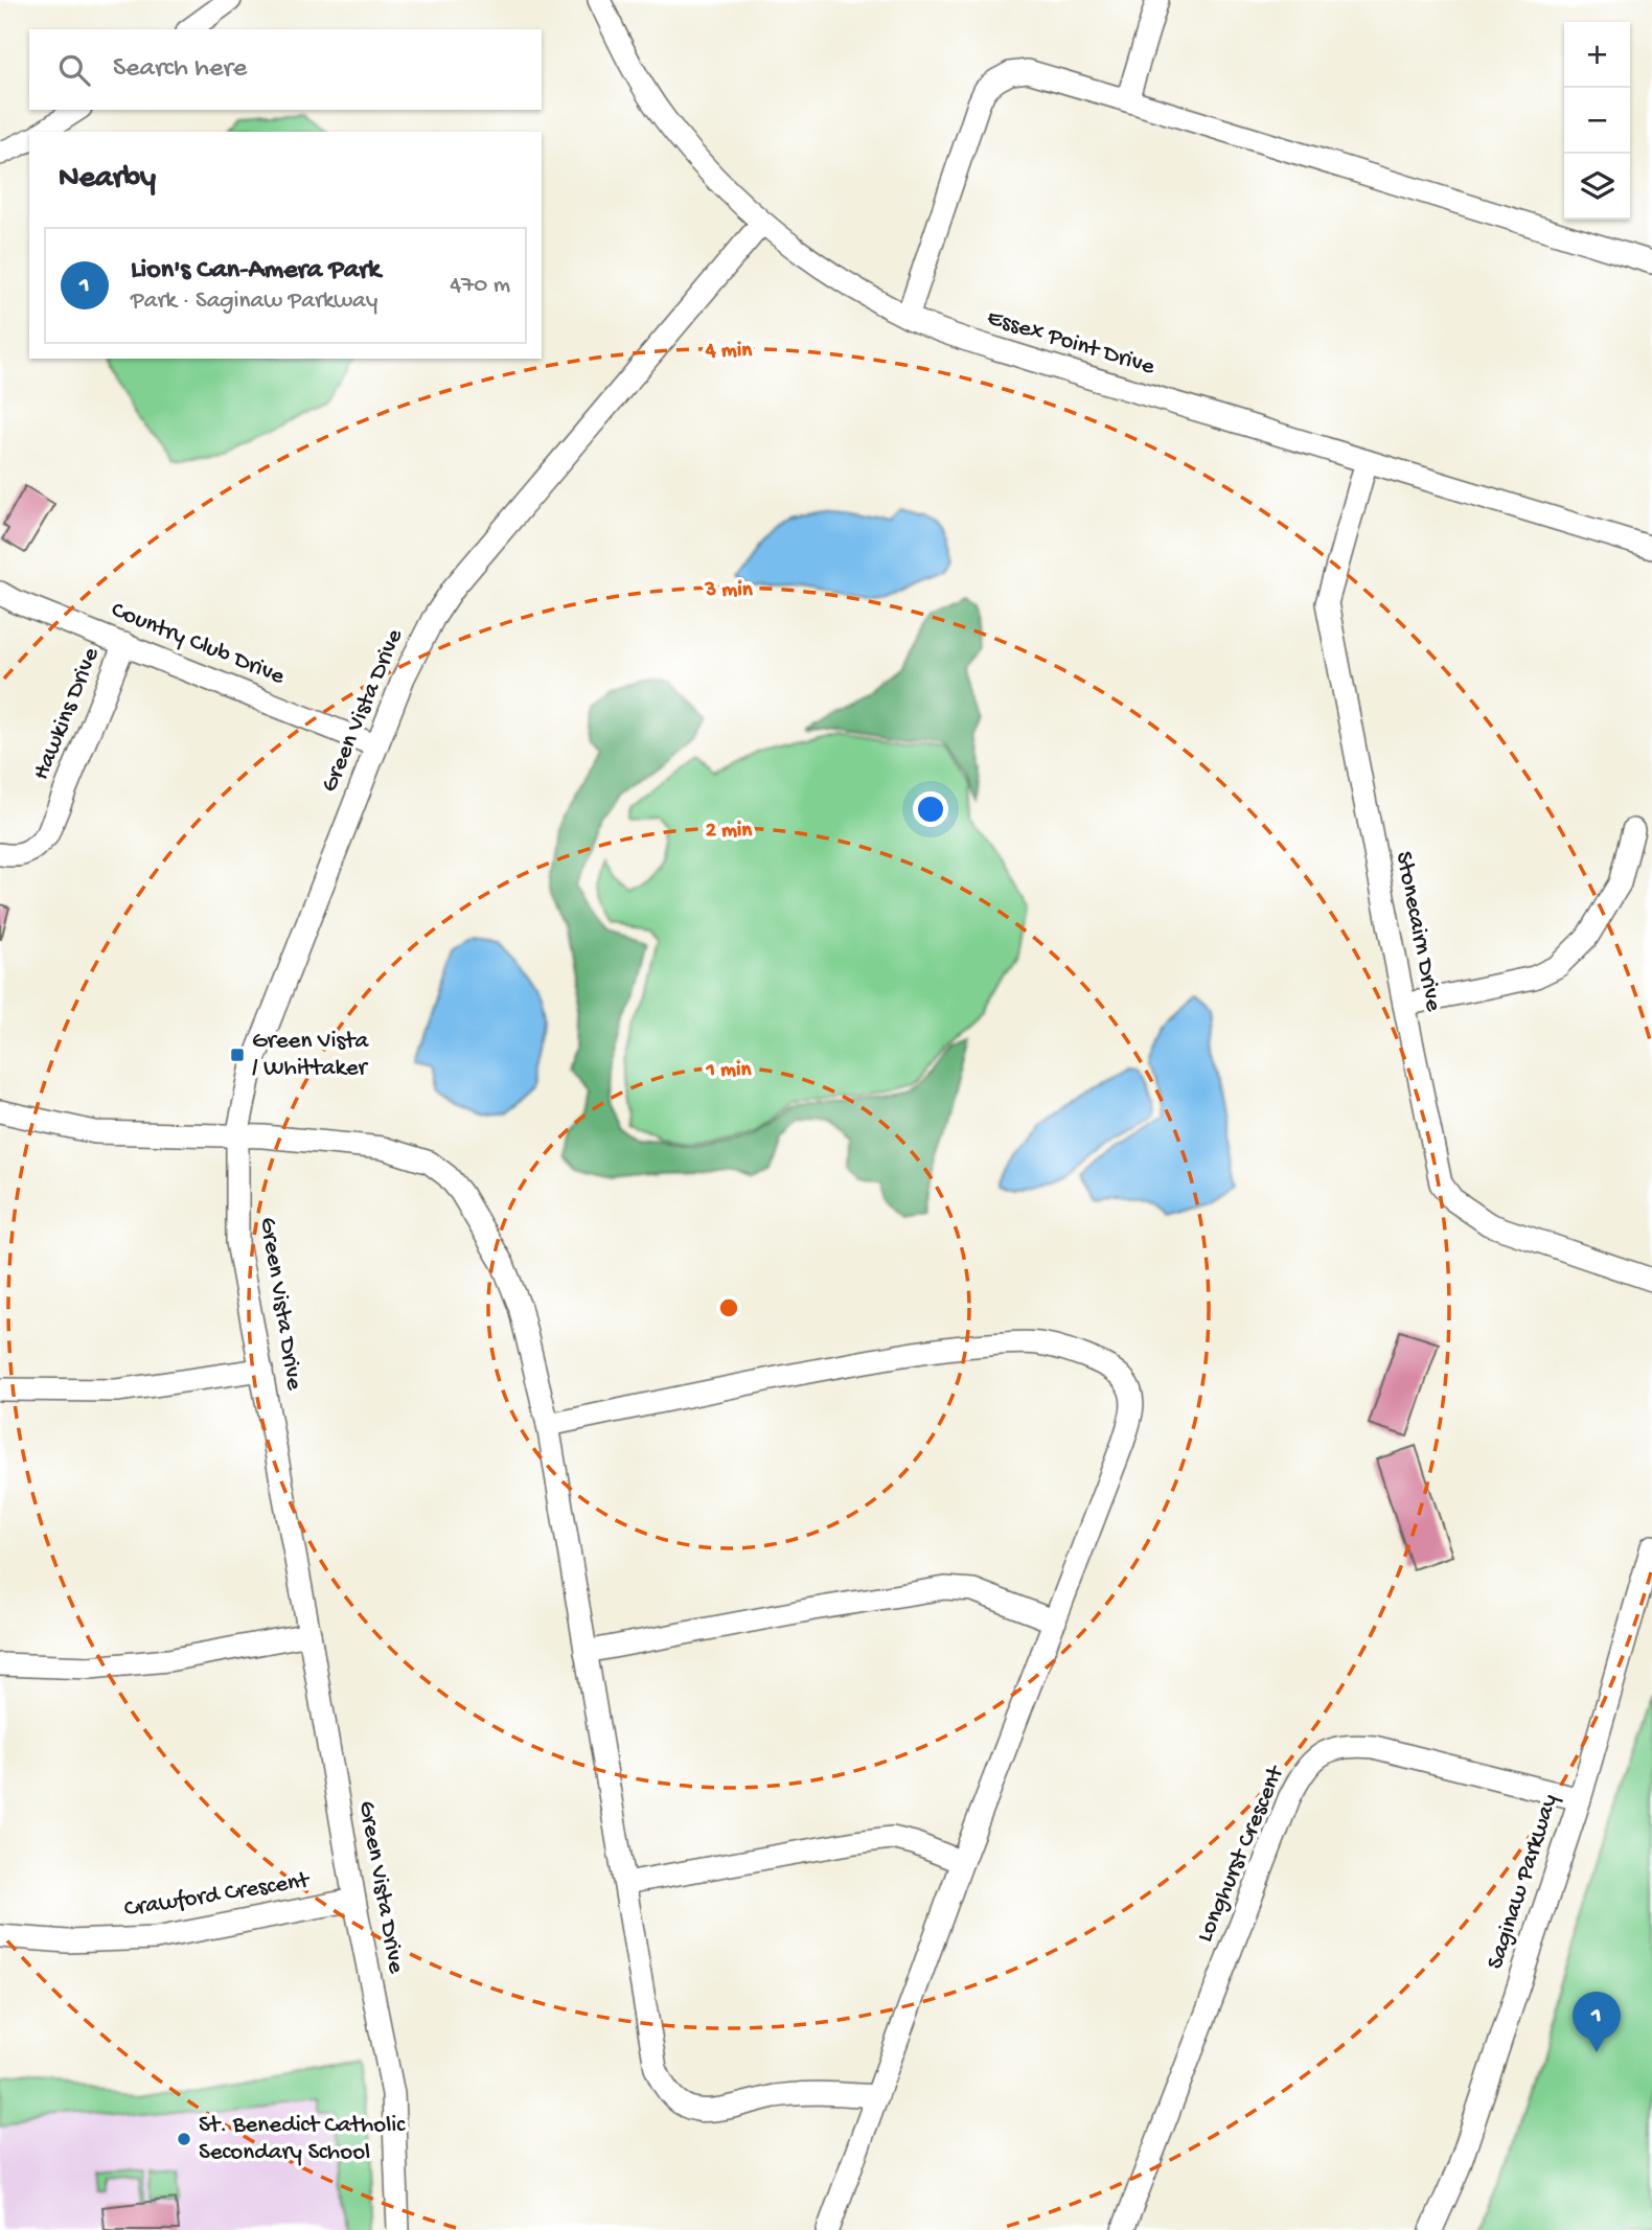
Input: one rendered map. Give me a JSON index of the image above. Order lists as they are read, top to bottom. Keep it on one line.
{"streets":{"street":["Essex Point Drive","Country Club Drive","Green Vista Drive","Hawkins Drive","Stonecairn Drive","Longhurst Crescent","Saginaw Parkway","Crawford Crescent"]},"crossings":[["Essex Point Drive","Green Vista Drive"],["Essex Point Drive","Stonecairn Drive"],["Country Club Drive","Green Vista Drive"],["Country Club Drive","Hawkins Drive"],["Green Vista Drive","Crawford Crescent"],["Longhurst Crescent","Saginaw Parkway"]],"places":{"transit":["Green Vista / Whittaker"],"other":["St. Benedict Catholic Secondary School"]},"page":{"map_buttons":["+","−"],"search":"Search here","heading":"Nearby","list":[{"mark":"1","name":"Lion's Can-Amera Park","note":"Park · Saginaw Parkway","value":"470 m"}],"pins":"1"},"rings":["4 min","3 min","2 min","1 min"]}
